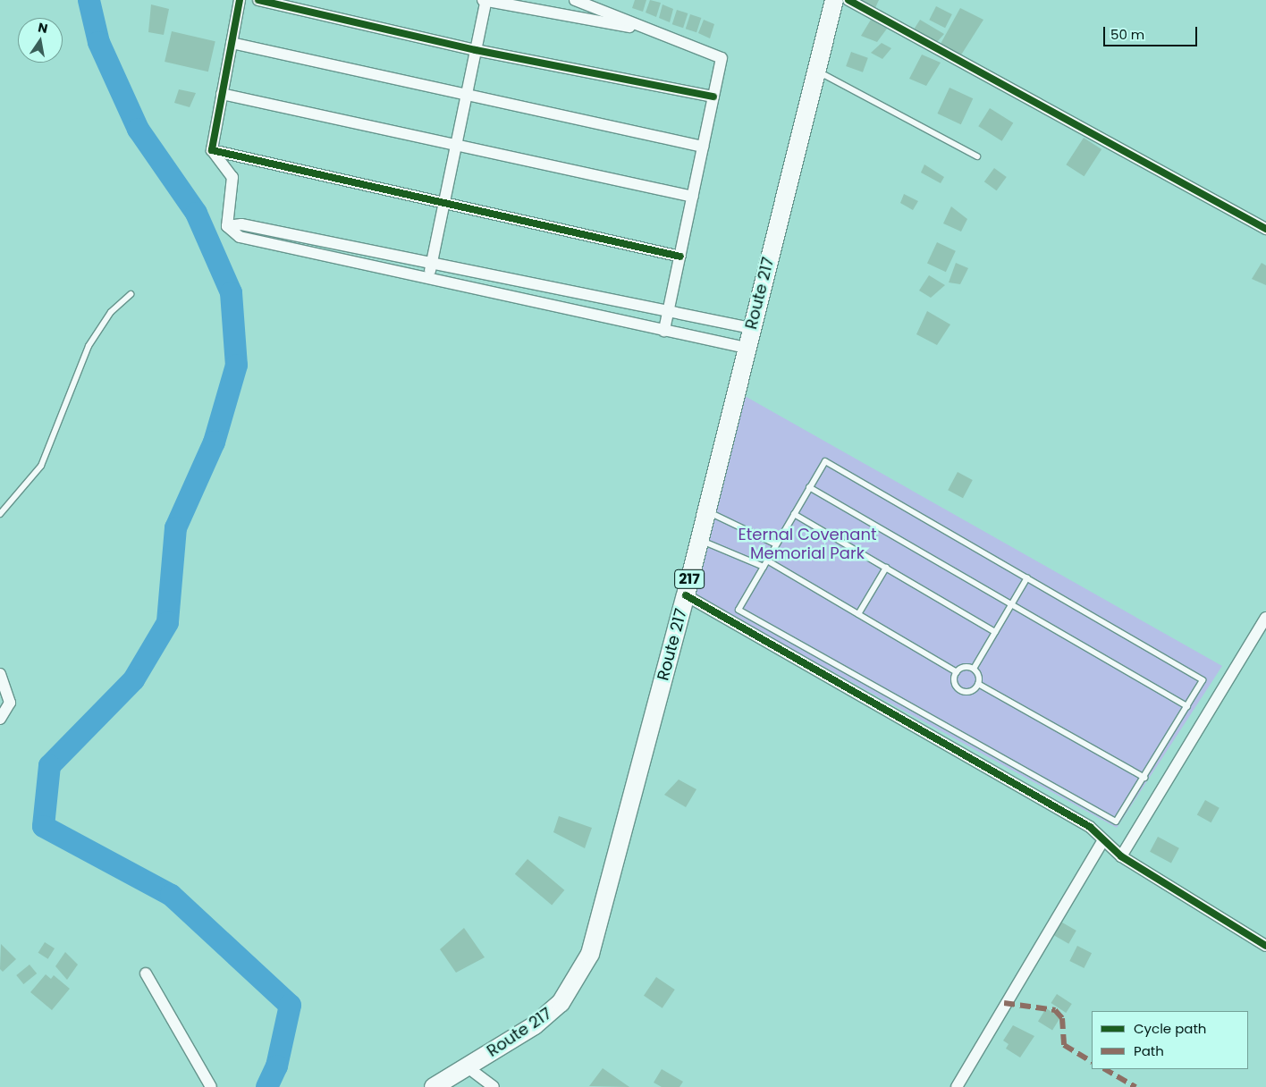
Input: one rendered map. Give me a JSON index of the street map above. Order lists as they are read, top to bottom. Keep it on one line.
{"streets":{"main road":["Route 217","217"]},"parks":["Eternal Covenant Memorial Park"],"legend":["Cycle path","Path"],"scale_bar":"50 m","north":"top"}
